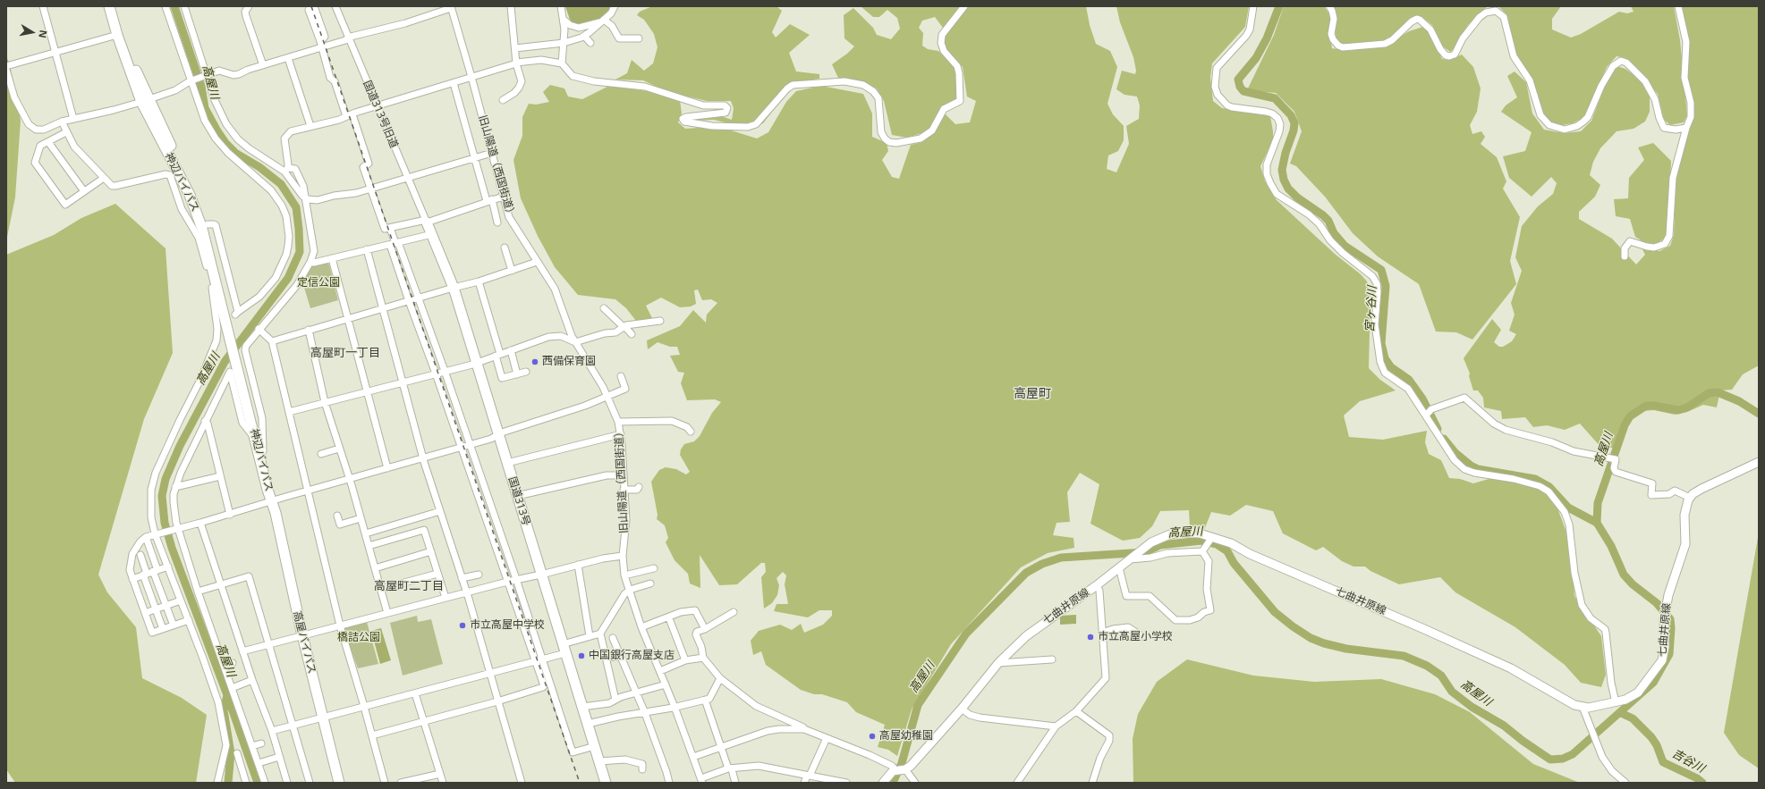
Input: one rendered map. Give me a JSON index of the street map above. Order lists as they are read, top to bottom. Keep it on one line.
{"streets":{"highway":["神辺バイパス","国道313号","高屋バイパス"],"main road":["七曲井原線"],"street":["国道313号旧道","旧山陽道（西国街道）"]},"crossings":[["国道313号旧道","国道313号"],["神辺バイパス","高屋バイパス"]],"districts":["高屋町一丁目","高屋町","高屋町二丁目"],"water":["高屋川","宮ヶ谷川","吉谷川"],"parks":["定信公園","橋詰公園"],"places":["西備保育園","市立高屋中学校","市立高屋小学校","中国銀行高屋支店","高屋幼稚園"],"north":"right"}
